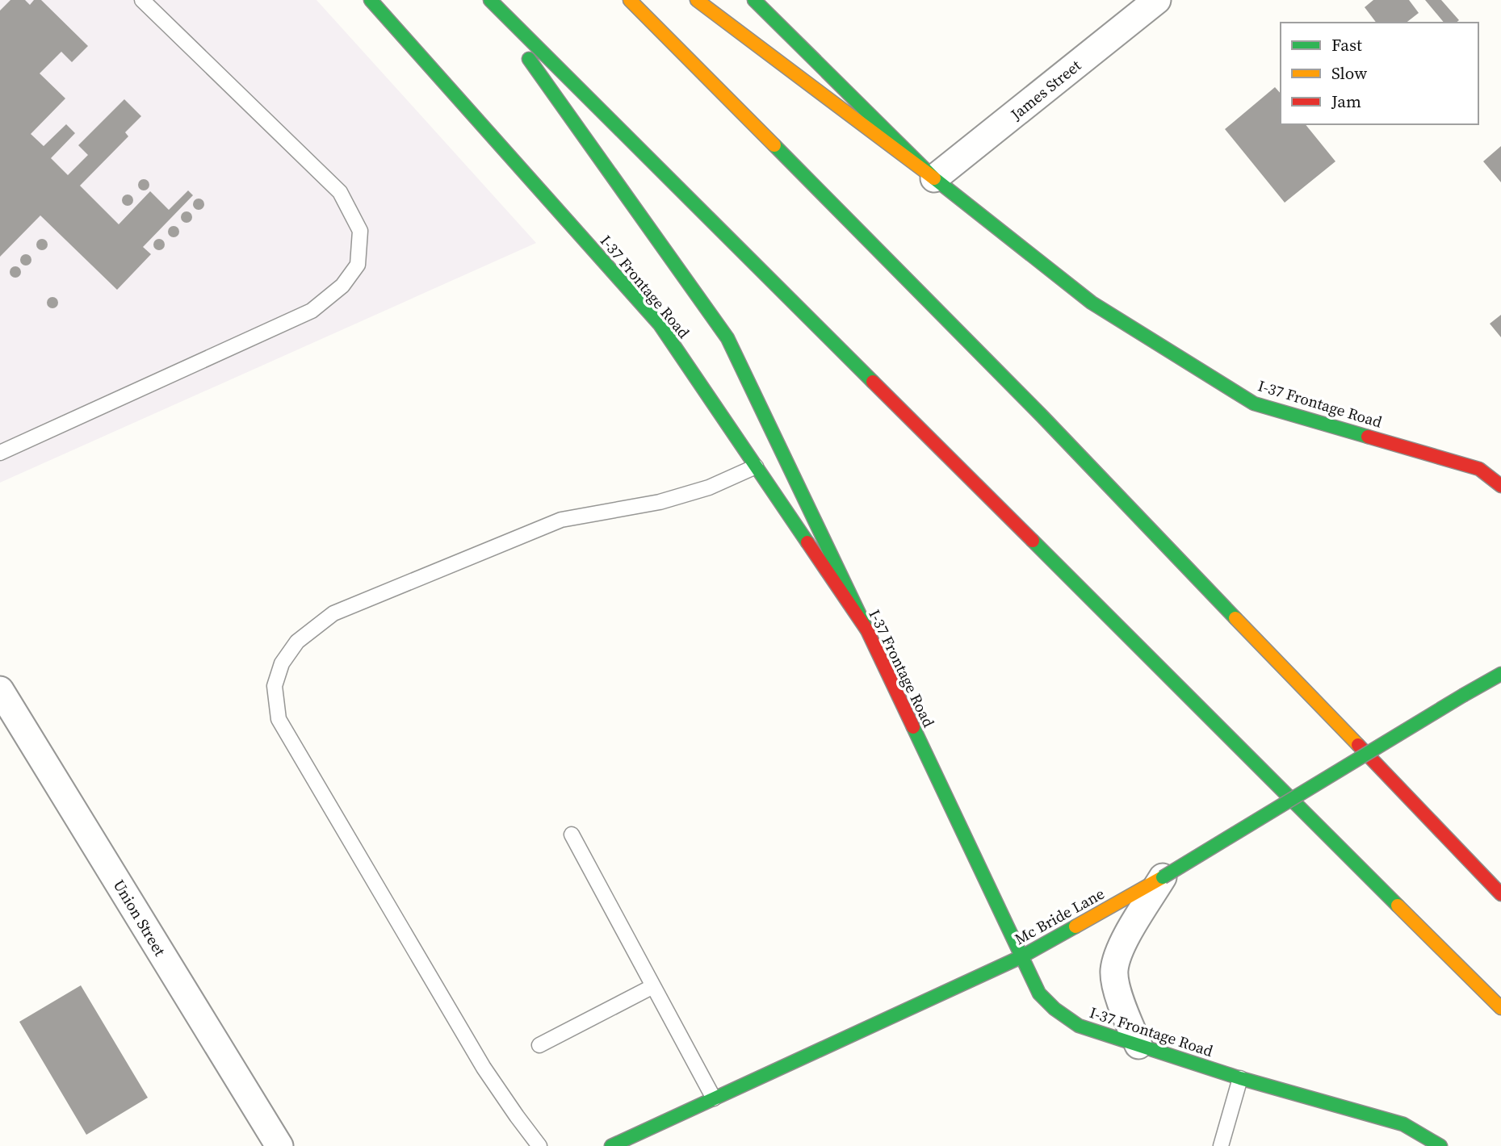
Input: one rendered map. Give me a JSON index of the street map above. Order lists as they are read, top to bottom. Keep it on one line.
{"streets":{"main road":["I-37 Frontage Road","Mc Bride Lane"],"street":["James Street","Union Street"]},"crossings":[["James Street","I-37 Frontage Road"],["I-37 Frontage Road","Mc Bride Lane"]],"legend":["Fast","Slow","Jam"]}
